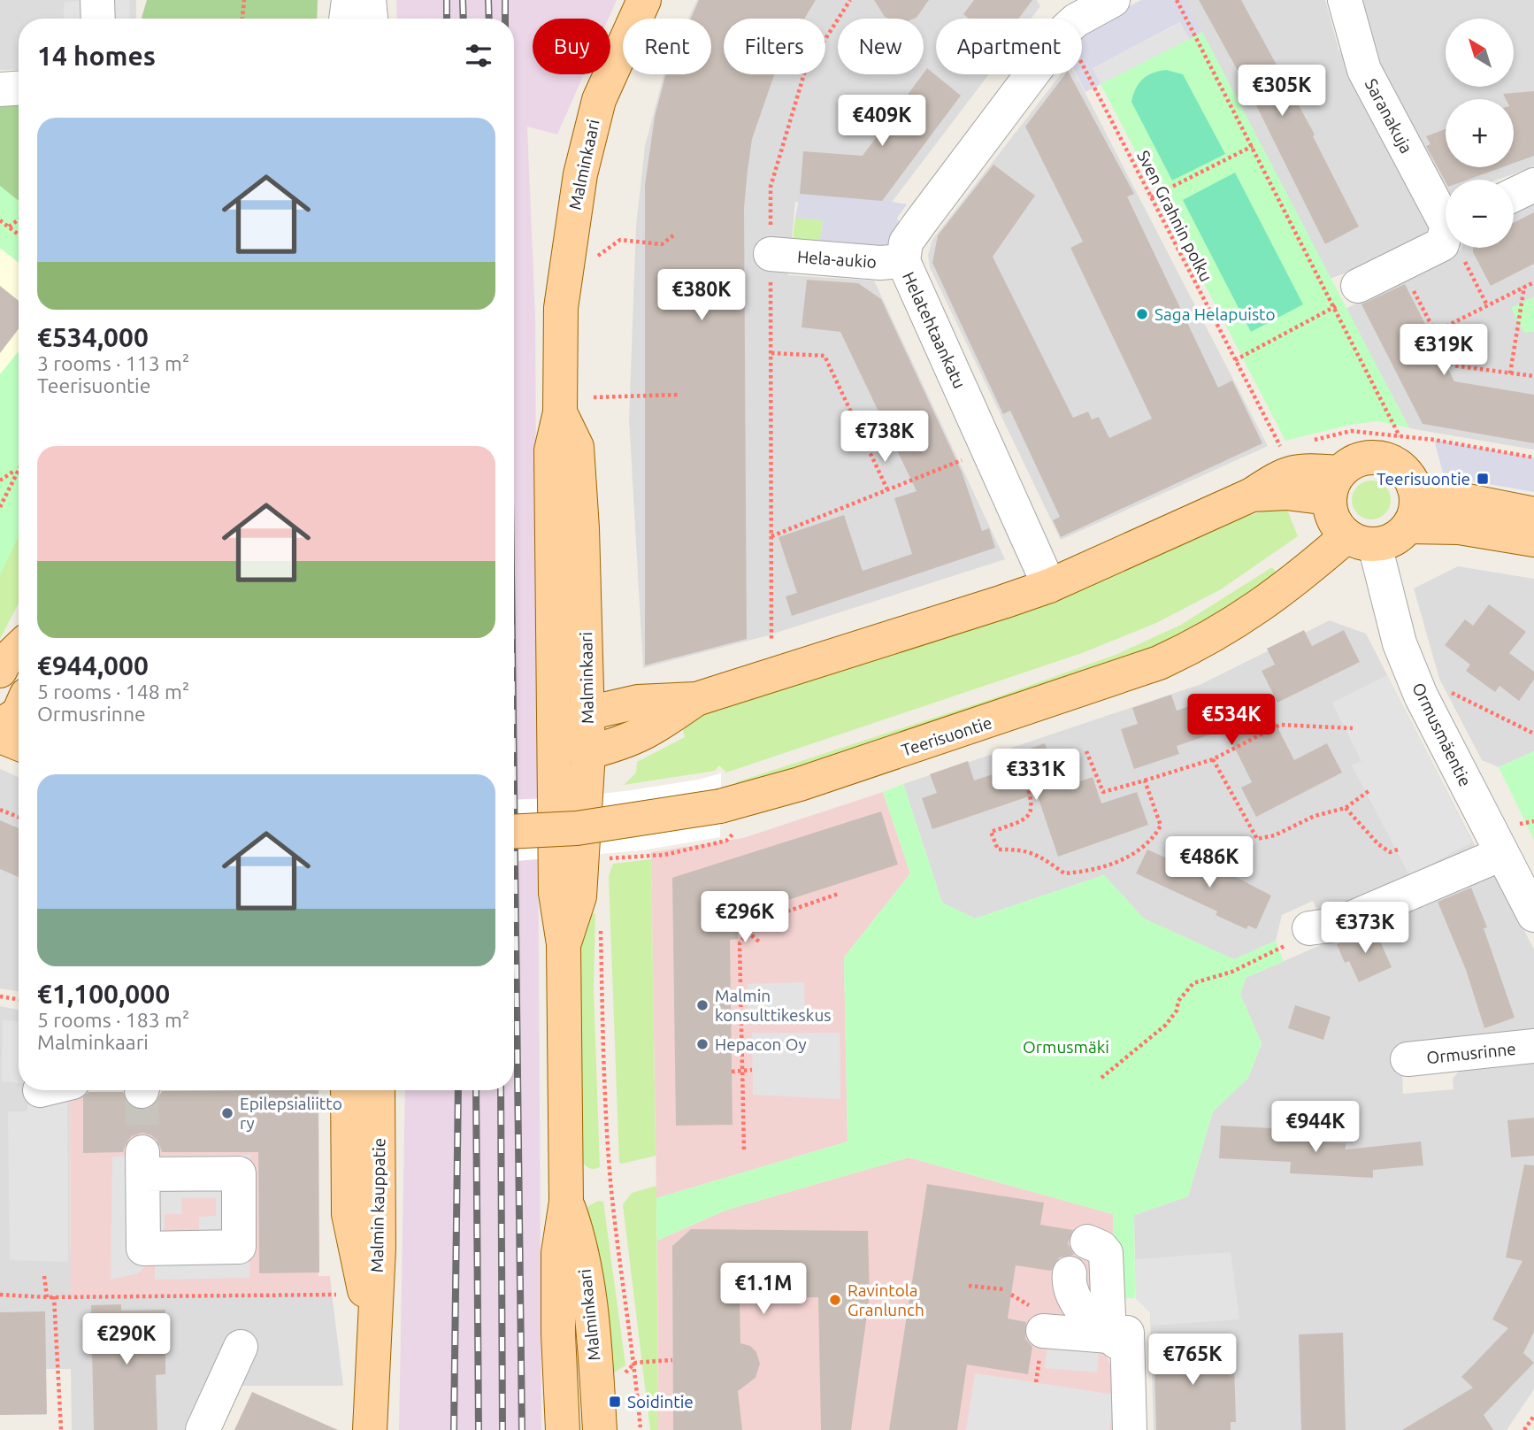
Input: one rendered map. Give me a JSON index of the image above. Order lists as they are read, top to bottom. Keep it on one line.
{"streets":{"main road":["Malminkaari","Teerisuontie","Malmin kauppatie"],"street":["Saranakuja","Hela-aukio","Helatehtaankatu","Ormusmäentie","Ormusrinne"],"path":["Sven Grahnin polku"]},"crossings":[["Sven Grahnin polku","Helatehtaankatu"],["Hela-aukio","Helatehtaankatu"],["Ormusmäentie","Teerisuontie"]],"parks":["Ormusmäki"],"places":{"other":["Saga Helapuisto","Malmin konsulttikeskus","Hepacon Oy","Epilepsialiitto ry","Ravintola Granlunch"],"transit":["Teerisuontie","Soidintie"]},"north":"top left","page":{"map_buttons":["+","−"],"chip":["Buy","Rent","Filters","New","Apartment"],"heading":"14 homes","price":["€305K","€409K","€380K","€319K","€738K","€534K","€331K","€486K","€296K","€373K","€944K","€1.1M","€290K","€765K"],"list":[{"name":"€534,000","note":"3 rooms · 113 m² · Teerisuontie"},{"name":"€944,000","note":"5 rooms · 148 m² · Ormusrinne"},{"name":"€1,100,000","note":"5 rooms · 183 m² · Malminkaari"}]}}
